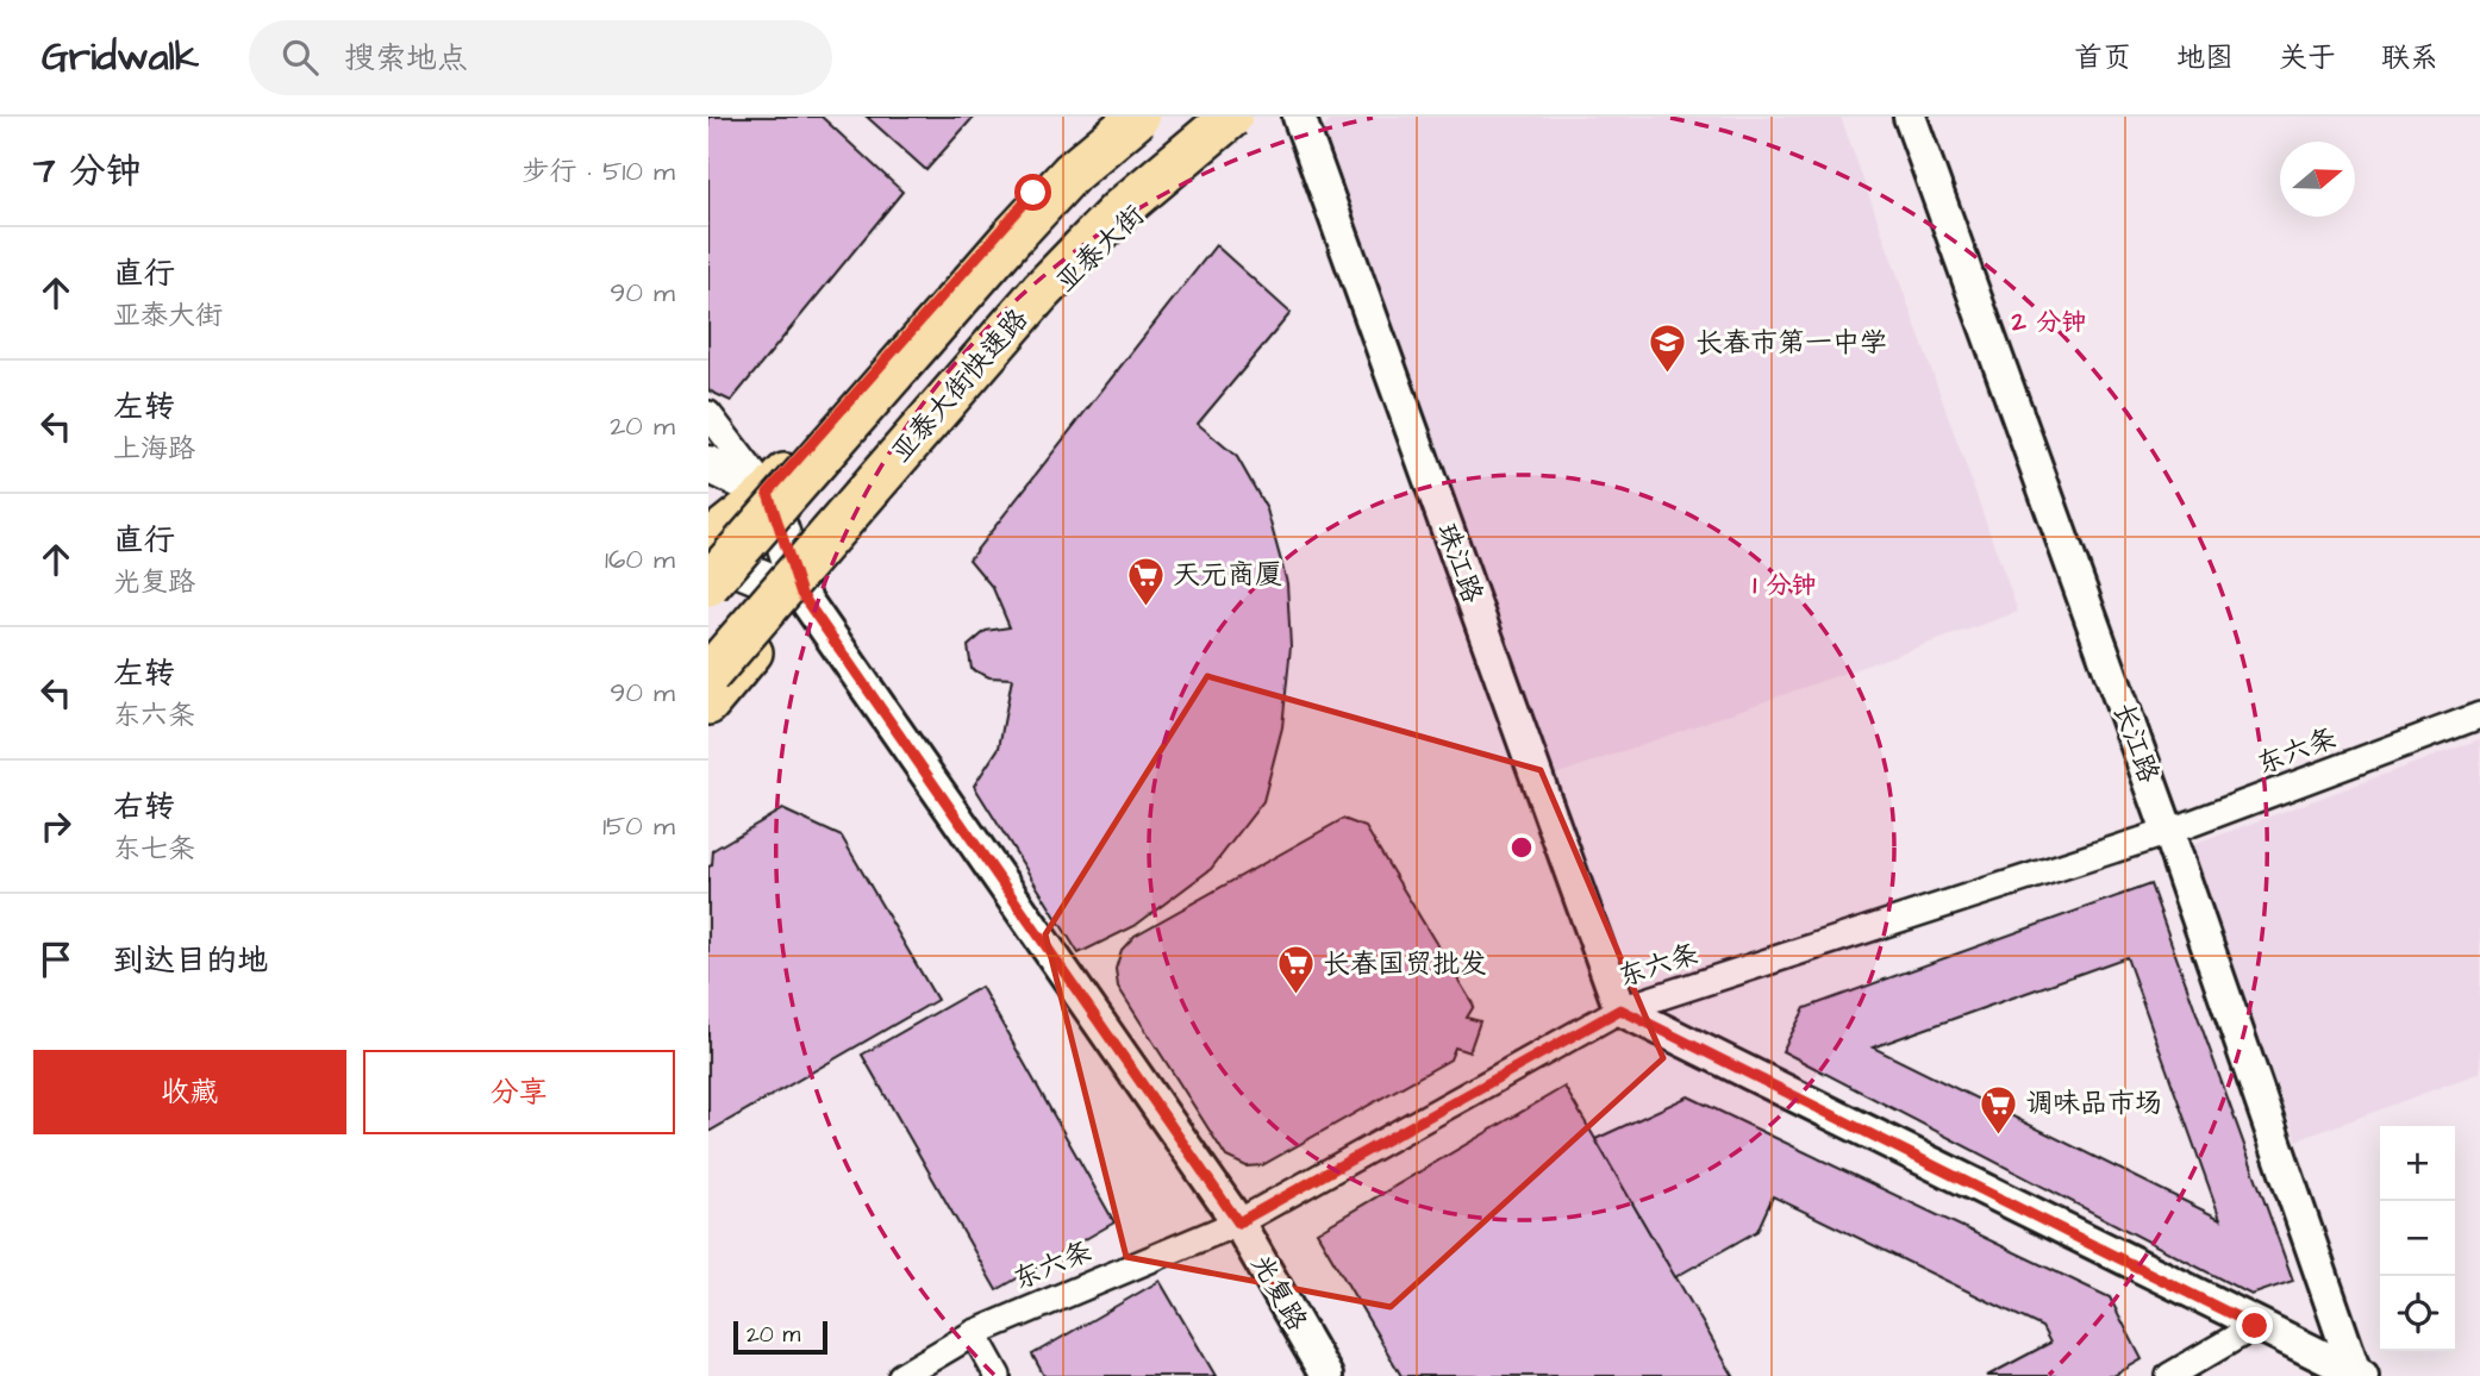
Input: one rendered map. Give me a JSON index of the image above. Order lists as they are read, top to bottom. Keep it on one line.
{"streets":{"highway":["亚泰大街快速路"],"main road":["亚泰大街"],"street":["珠江路","长江路","东六条","光复路"]},"crossings":[["亚泰大街","光复路"],["珠江路","东六条"],["长江路","东六条"],["东六条","光复路"]],"places":{"school or university":["长春市第一中学"],"supermarket":["天元商厦","长春国贸批发","调味品市场"]},"scale_bar":"20 m","north":"right","page":{"header":"Gridwalk","search":"搜索地点","nav":["首页","地图","关于","联系"],"heading":["7 分钟","步行 · 510 m"],"list":[["直行","亚泰大街","90 m"],["左转","上海路","20 m"],["直行","光复路","160 m"],["左转","东六条","90 m"],["右转","东七条","150 m"],"到达目的地"],"buttons":["收藏","分享"],"map_buttons":["+","−"],"scale":"20 m"},"rings":["2 分钟","1 分钟"]}
